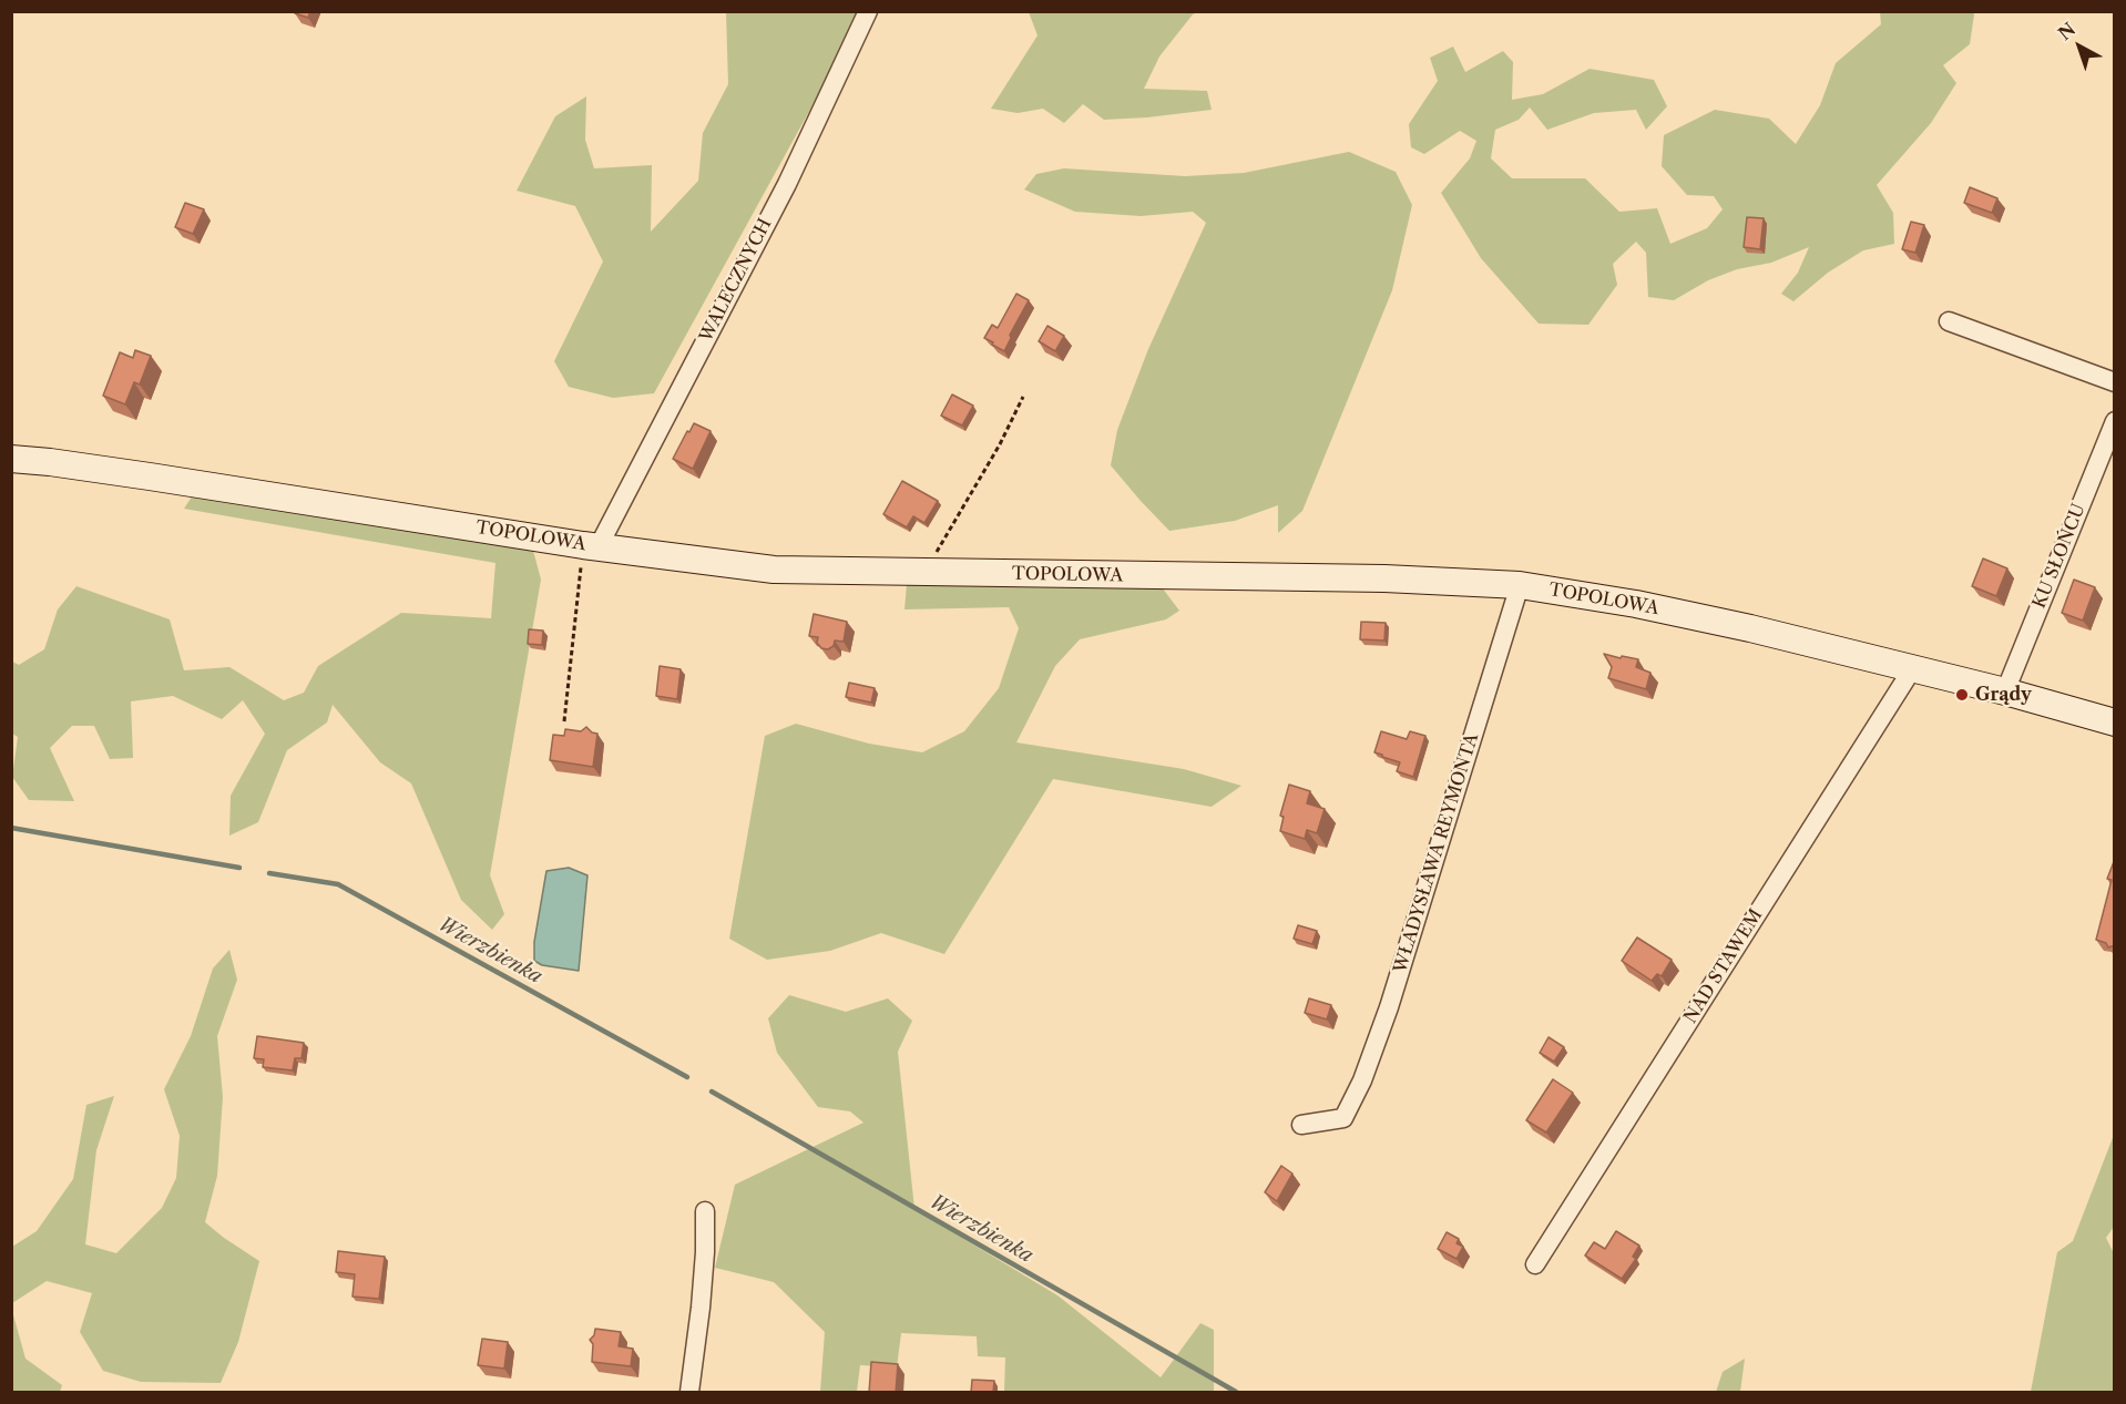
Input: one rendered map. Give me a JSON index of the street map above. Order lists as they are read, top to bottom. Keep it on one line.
{"streets":{"street":["WALECZNYCH","TOPOLOWA","KU SŁOŃCU","WŁADYSŁAWA REYMONTA","NAD STAWEM"]},"crossings":[["WALECZNYCH","TOPOLOWA"],["TOPOLOWA","KU SŁOŃCU"],["TOPOLOWA","WŁADYSŁAWA REYMONTA"],["TOPOLOWA","NAD STAWEM"]],"water":["Wierzbienka"],"places":["Grądy"],"north":"top left"}
